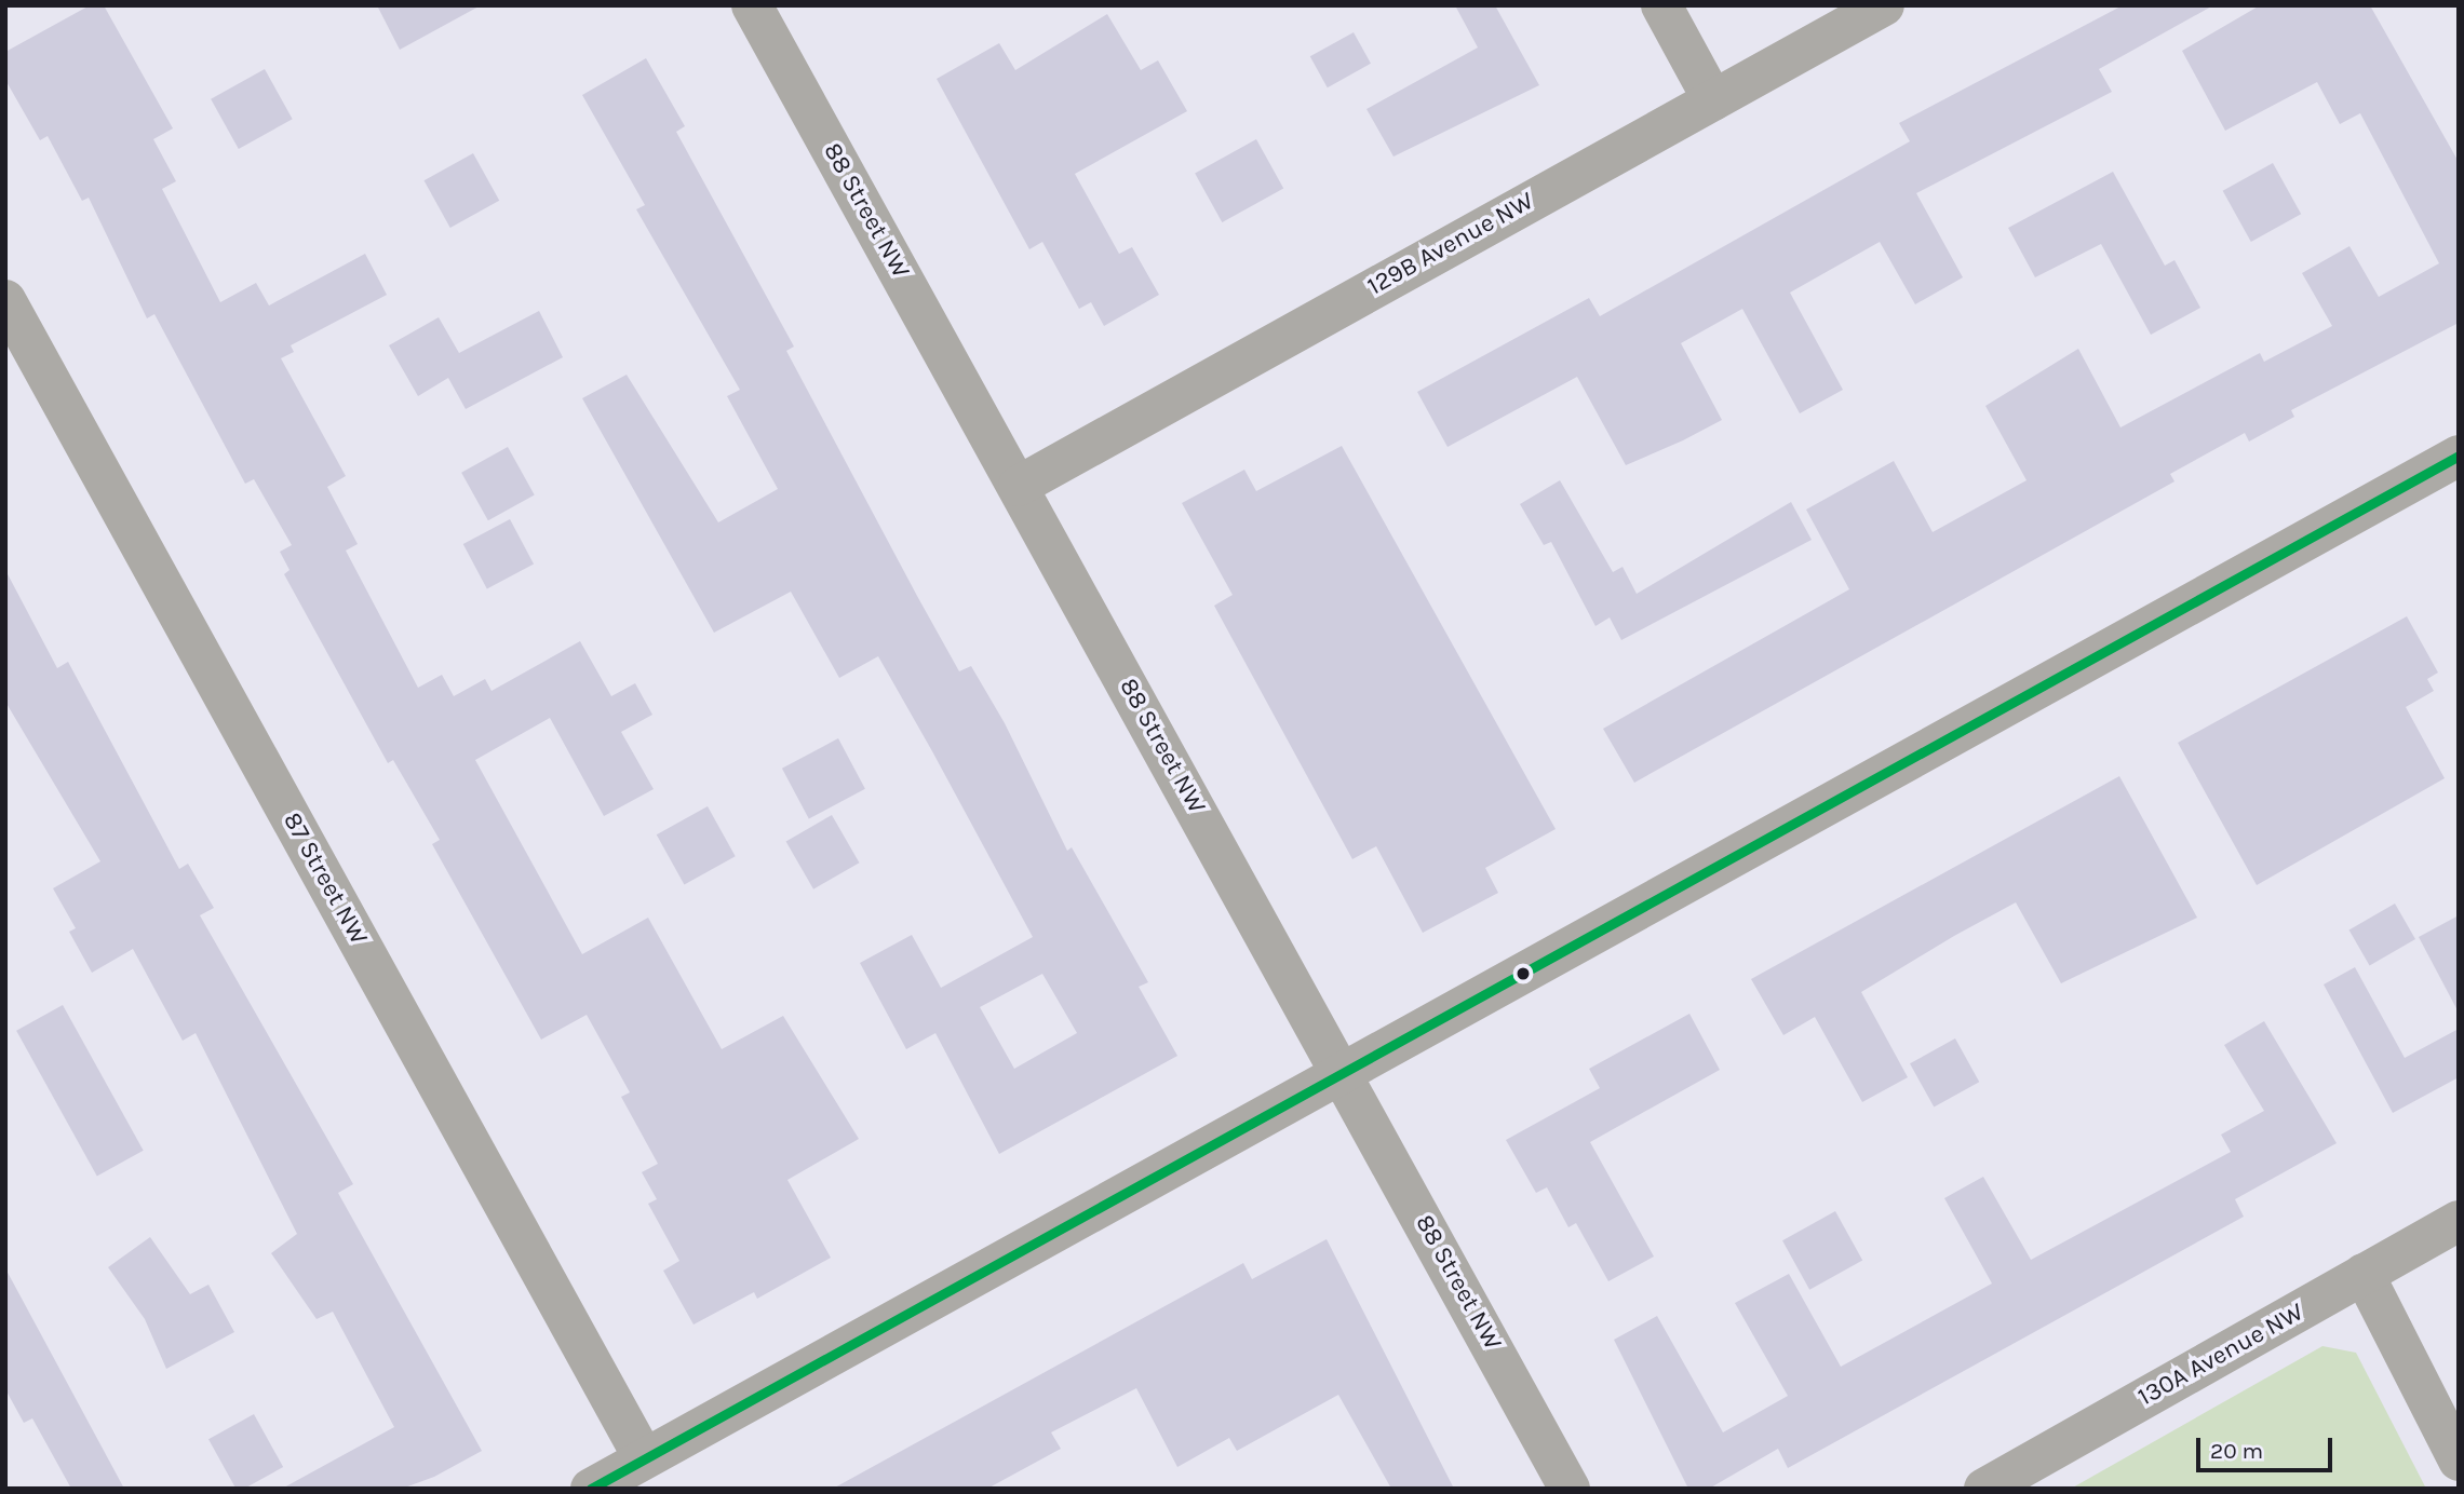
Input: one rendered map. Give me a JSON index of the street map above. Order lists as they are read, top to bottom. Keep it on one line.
{"streets":{"street":["88 Street NW","129B Avenue NW","87 Street NW","130A Avenue NW"]},"crossings":[["88 Street NW","129B Avenue NW"]],"scale_bar":"20 m"}
